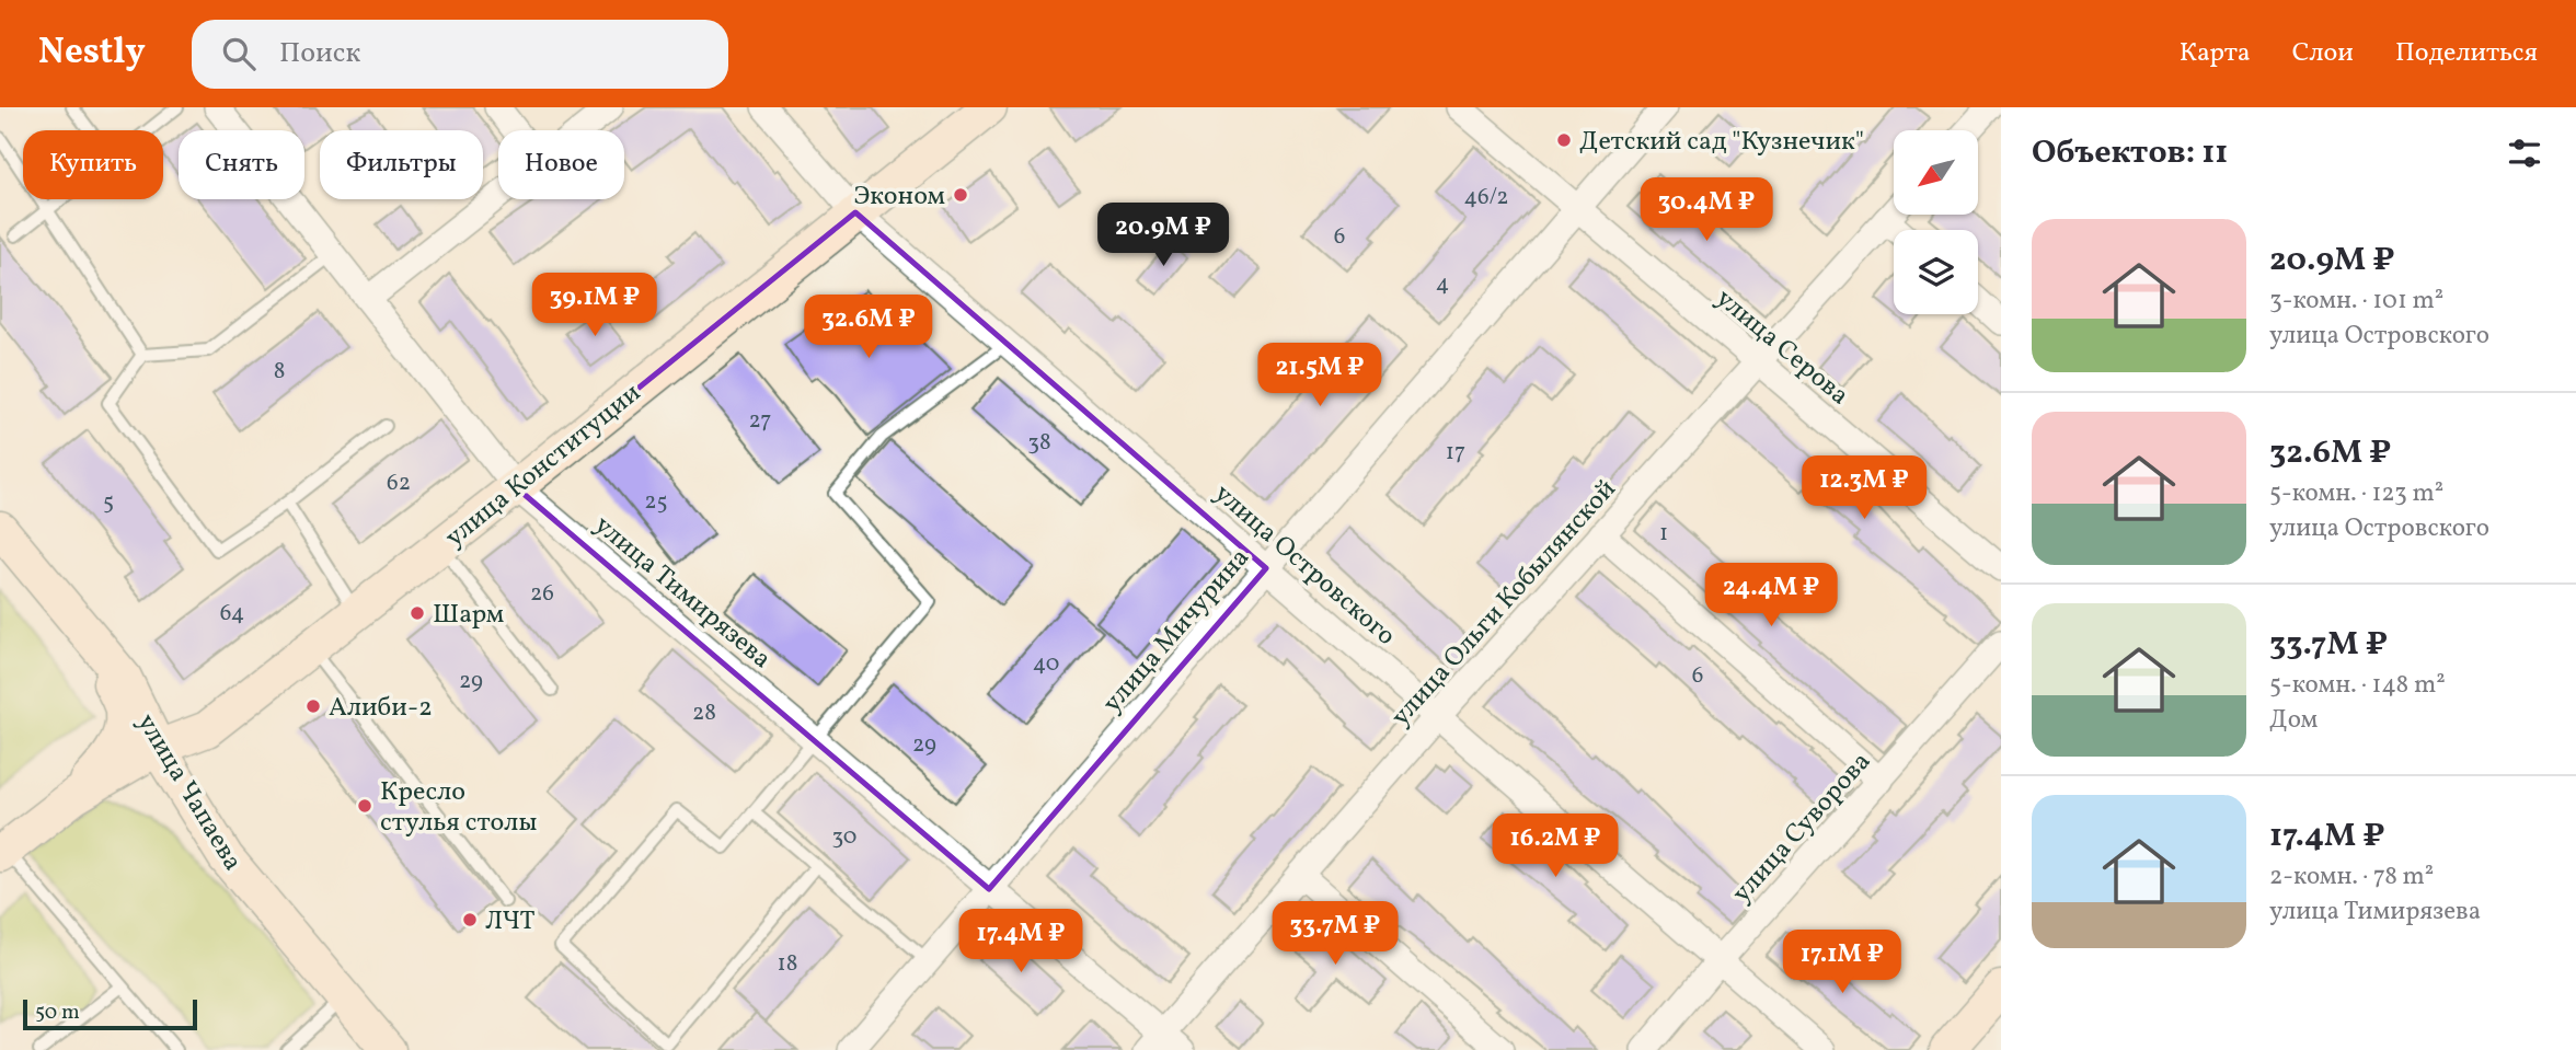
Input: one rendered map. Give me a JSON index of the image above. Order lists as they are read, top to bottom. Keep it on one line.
{"streets":{"street":["улица Серова","улица Конституции","улица Островского","улица Тимирязева","улица Ольги Кобылянской","улица Мичурина","улица Чапаева","улица Суворова"]},"crossings":[["улица Серова","улица Ольги Кобылянской"],["улица Серова","улица Мичурина"],["улица Конституции","улица Островского"],["улица Конституции","улица Тимирязева"],["улица Конституции","улица Чапаева"],["улица Островского","улица Ольги Кобылянской"],["улица Островского","улица Мичурина"],["улица Островского","улица Суворова"],["улица Тимирязева","улица Ольги Кобылянской"],["улица Тимирязева","улица Мичурина"]],"places":["Детский сад \"Кузнечик\"","Эконом","Шарм","Алиби-2","Кресло стулья столы","ЛЧТ"],"house_numbers":["46/2","6","4","8","27","38","17","62","5","25","1","26","64","40","6","29","28","29","30","18"],"scale_bar":"50 m","north":"bottom left","page":{"header":"Nestly","search":"Поиск","nav":["Карта","Слои","Поделиться"],"heading":"Объектов: 11","chip":["Купить","Снять","Фильтры","Новое"],"price":["30.4M ₽","20.9M ₽","39.1M ₽","32.6M ₽","21.5M ₽","12.3M ₽","24.4M ₽","16.2M ₽","33.7M ₽","17.4M ₽","17.1M ₽"],"list":[{"name":"20.9M ₽","note":"3-комн. · 101 m² · улица Островского"},{"name":"32.6M ₽","note":"5-комн. · 123 m² · улица Островского"},{"name":"33.7M ₽","note":"5-комн. · 148 m² · Дом"},{"name":"17.4M ₽","note":"2-комн. · 78 m² · улица Тимирязева"}],"scale":"50 m"}}
